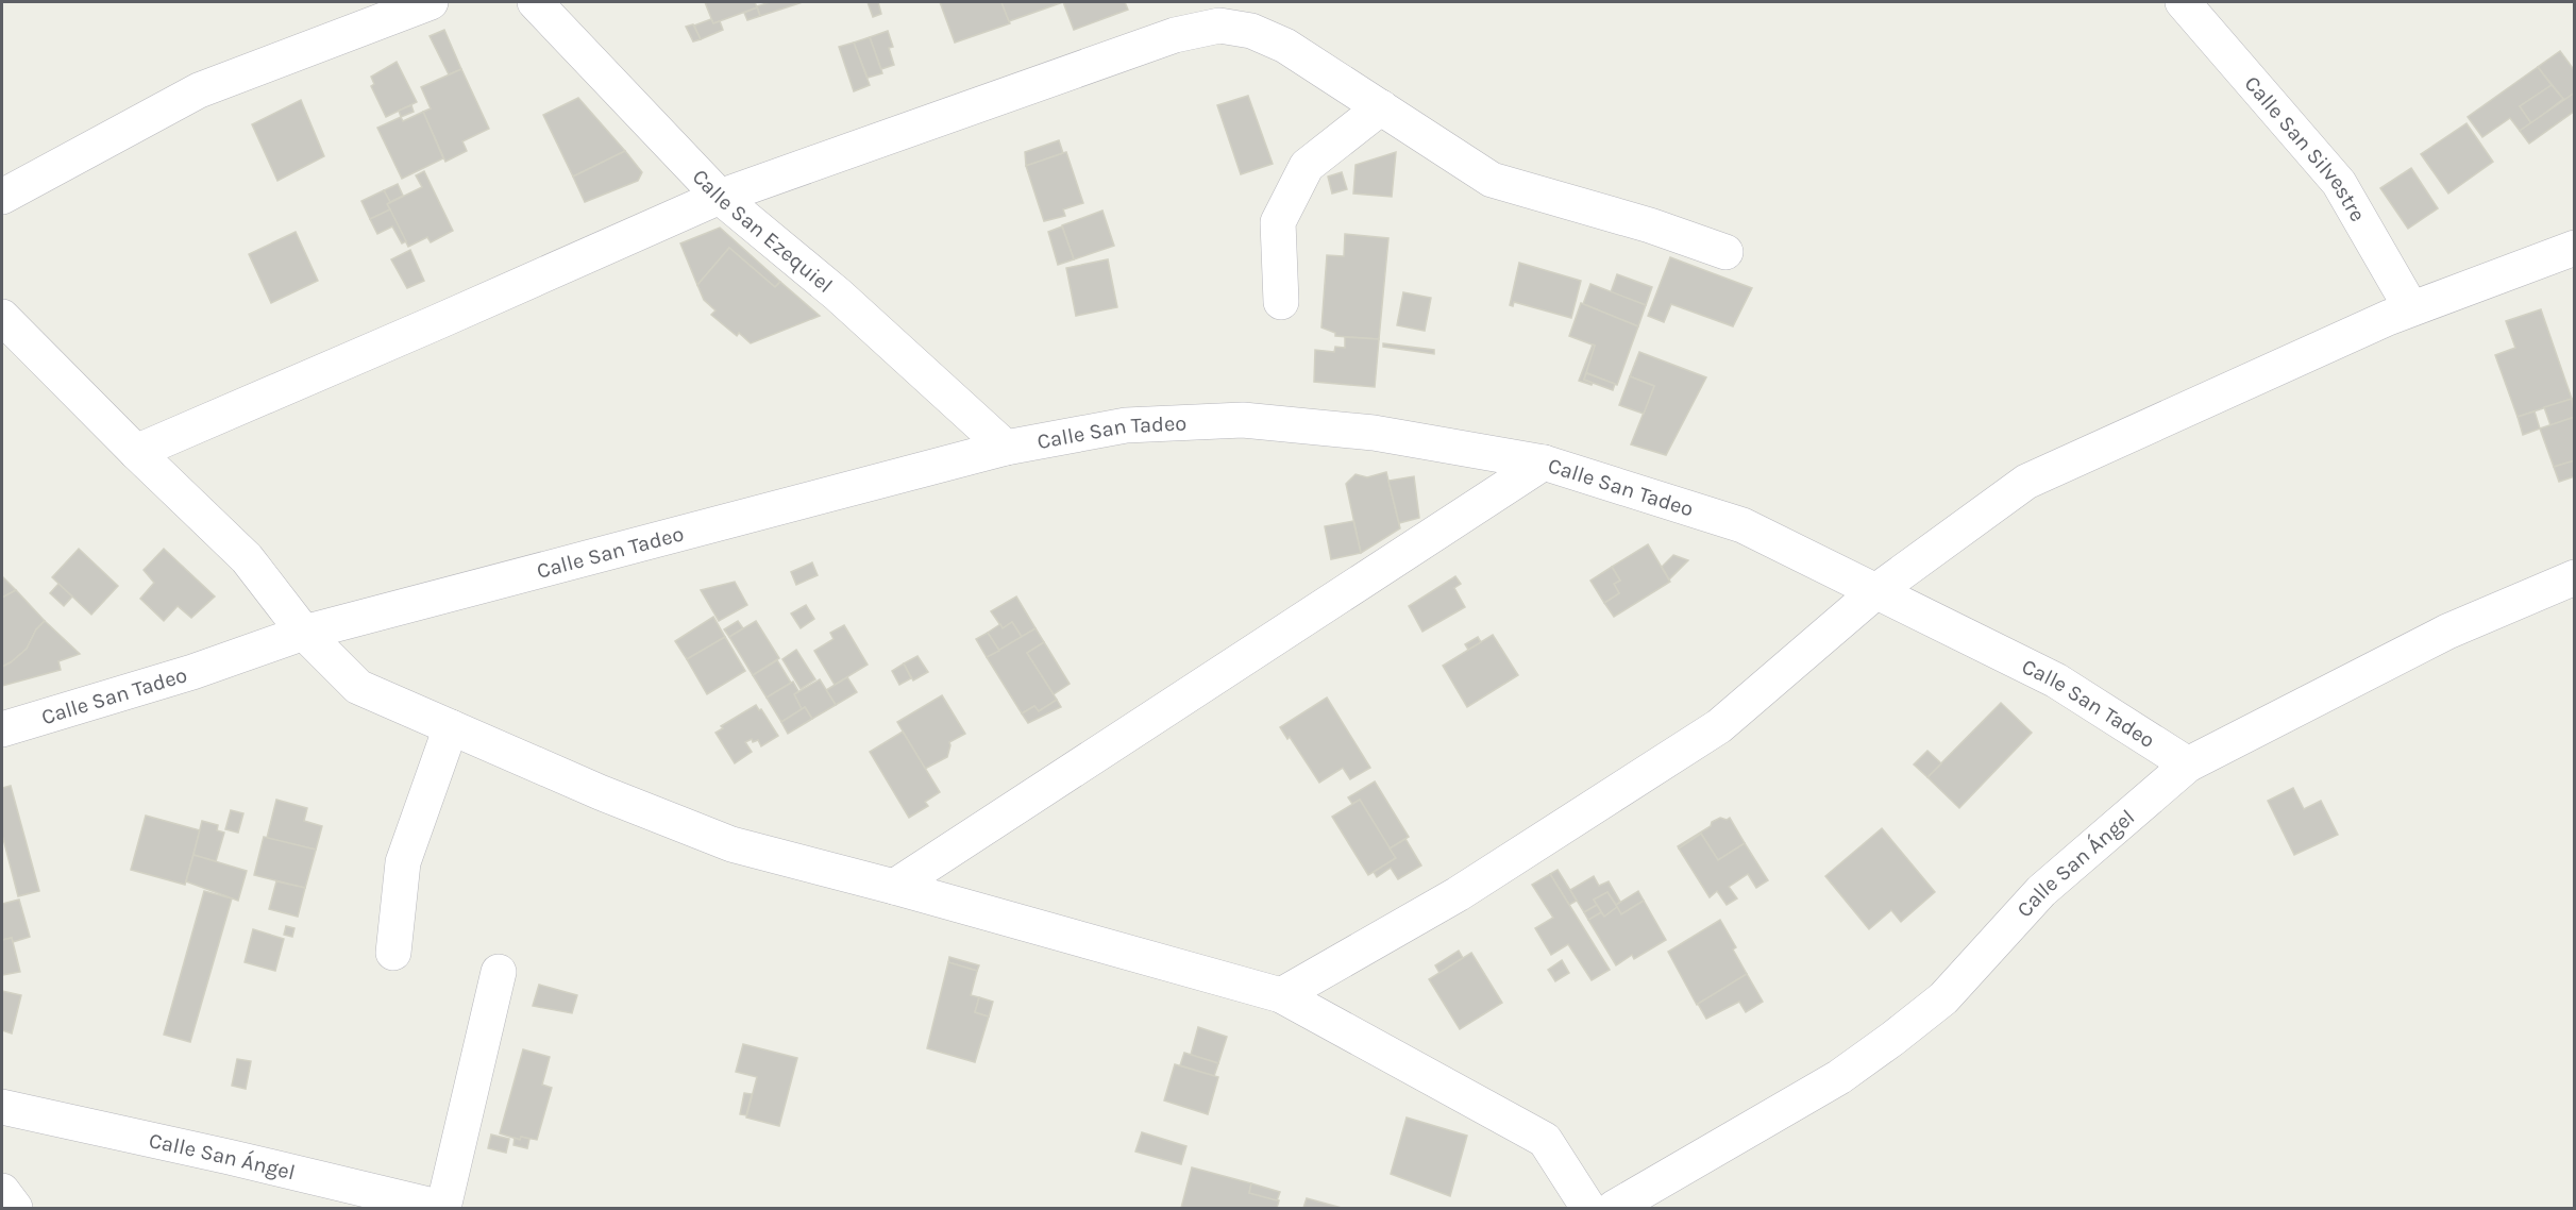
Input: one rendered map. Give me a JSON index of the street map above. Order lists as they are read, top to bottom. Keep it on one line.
{"streets":{"street":["Calle San Silvestre","Calle San Ezequiel","Calle San Tadeo","Calle San Ángel"]},"crossings":[["Calle San Ezequiel","Calle San Tadeo"],["Calle San Tadeo","Calle San Ángel"]]}
